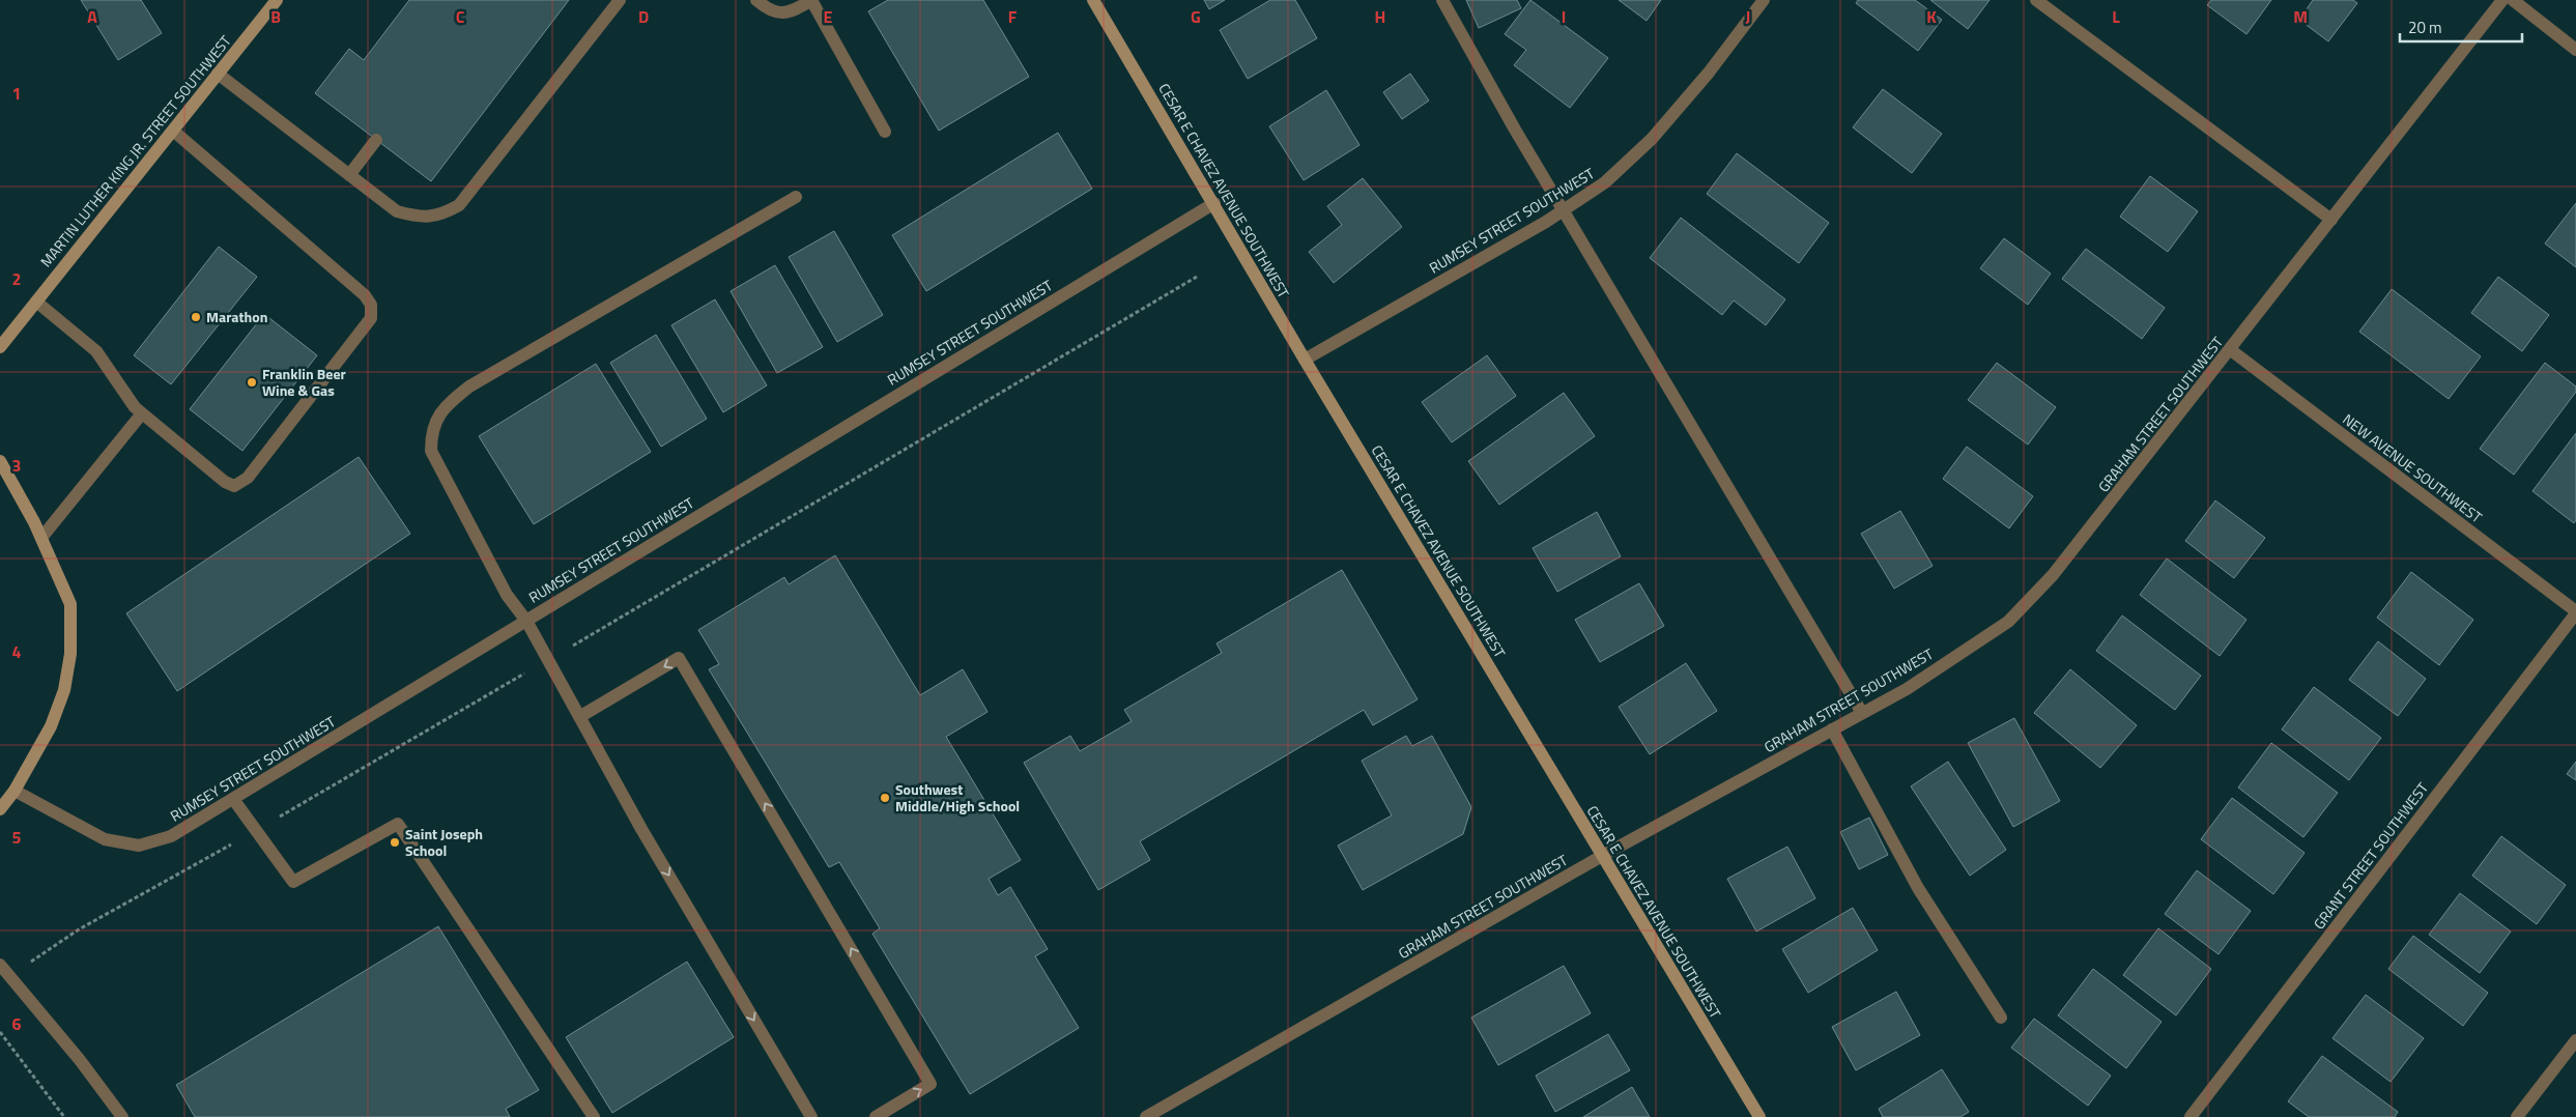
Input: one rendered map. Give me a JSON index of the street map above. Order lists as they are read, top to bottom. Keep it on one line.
{"streets":{"main road":["MARTIN LUTHER KING JR. STREET SOUTHWEST","CESAR E CHAVEZ AVENUE SOUTHWEST"],"street":["RUMSEY STREET SOUTHWEST","GRAHAM STREET SOUTHWEST","NEW AVENUE SOUTHWEST","GRANT STREET SOUTHWEST"]},"crossings":[["CESAR E CHAVEZ AVENUE SOUTHWEST","RUMSEY STREET SOUTHWEST"],["CESAR E CHAVEZ AVENUE SOUTHWEST","GRAHAM STREET SOUTHWEST"],["GRAHAM STREET SOUTHWEST","NEW AVENUE SOUTHWEST"],["NEW AVENUE SOUTHWEST","GRANT STREET SOUTHWEST"]],"places":["Marathon","Franklin Beer Wine & Gas","Southwest Middle/High School","Saint Joseph School"],"scale_bar":"20 m","grid":{"columns":["A","B","C","D","E","F","G","H","I","J","K","L","M"],"rows":["1","2","3","4","5","6"]}}
